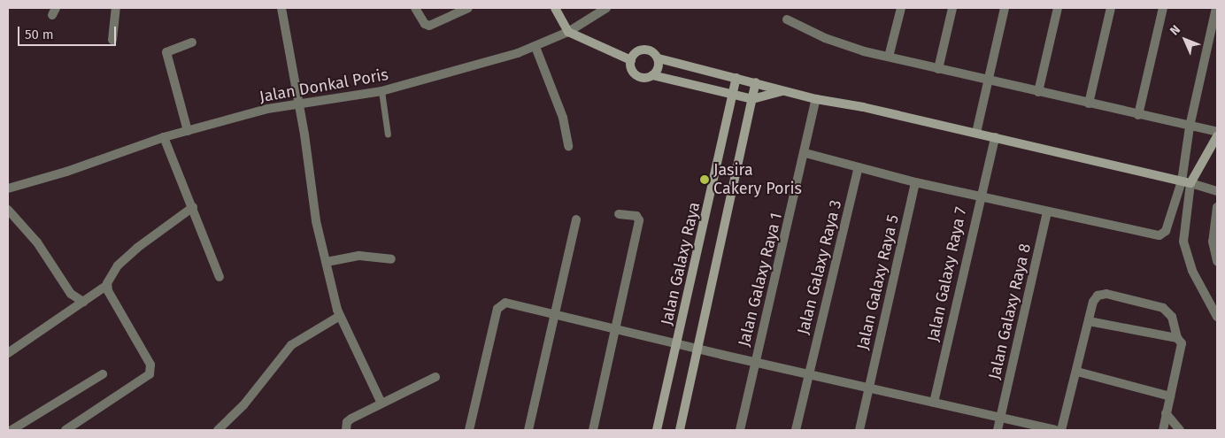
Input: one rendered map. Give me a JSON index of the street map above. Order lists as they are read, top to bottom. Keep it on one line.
{"streets":{"street":["Jalan Donkal Poris","Jalan Galaxy Raya","Jalan Galaxy Raya 3","Jalan Galaxy Raya 7","Jalan Galaxy Raya 1","Jalan Galaxy Raya 5","Jalan Galaxy Raya 8"]},"places":["Jasira Cakery Poris"],"scale_bar":"50 m","north":"top left"}
